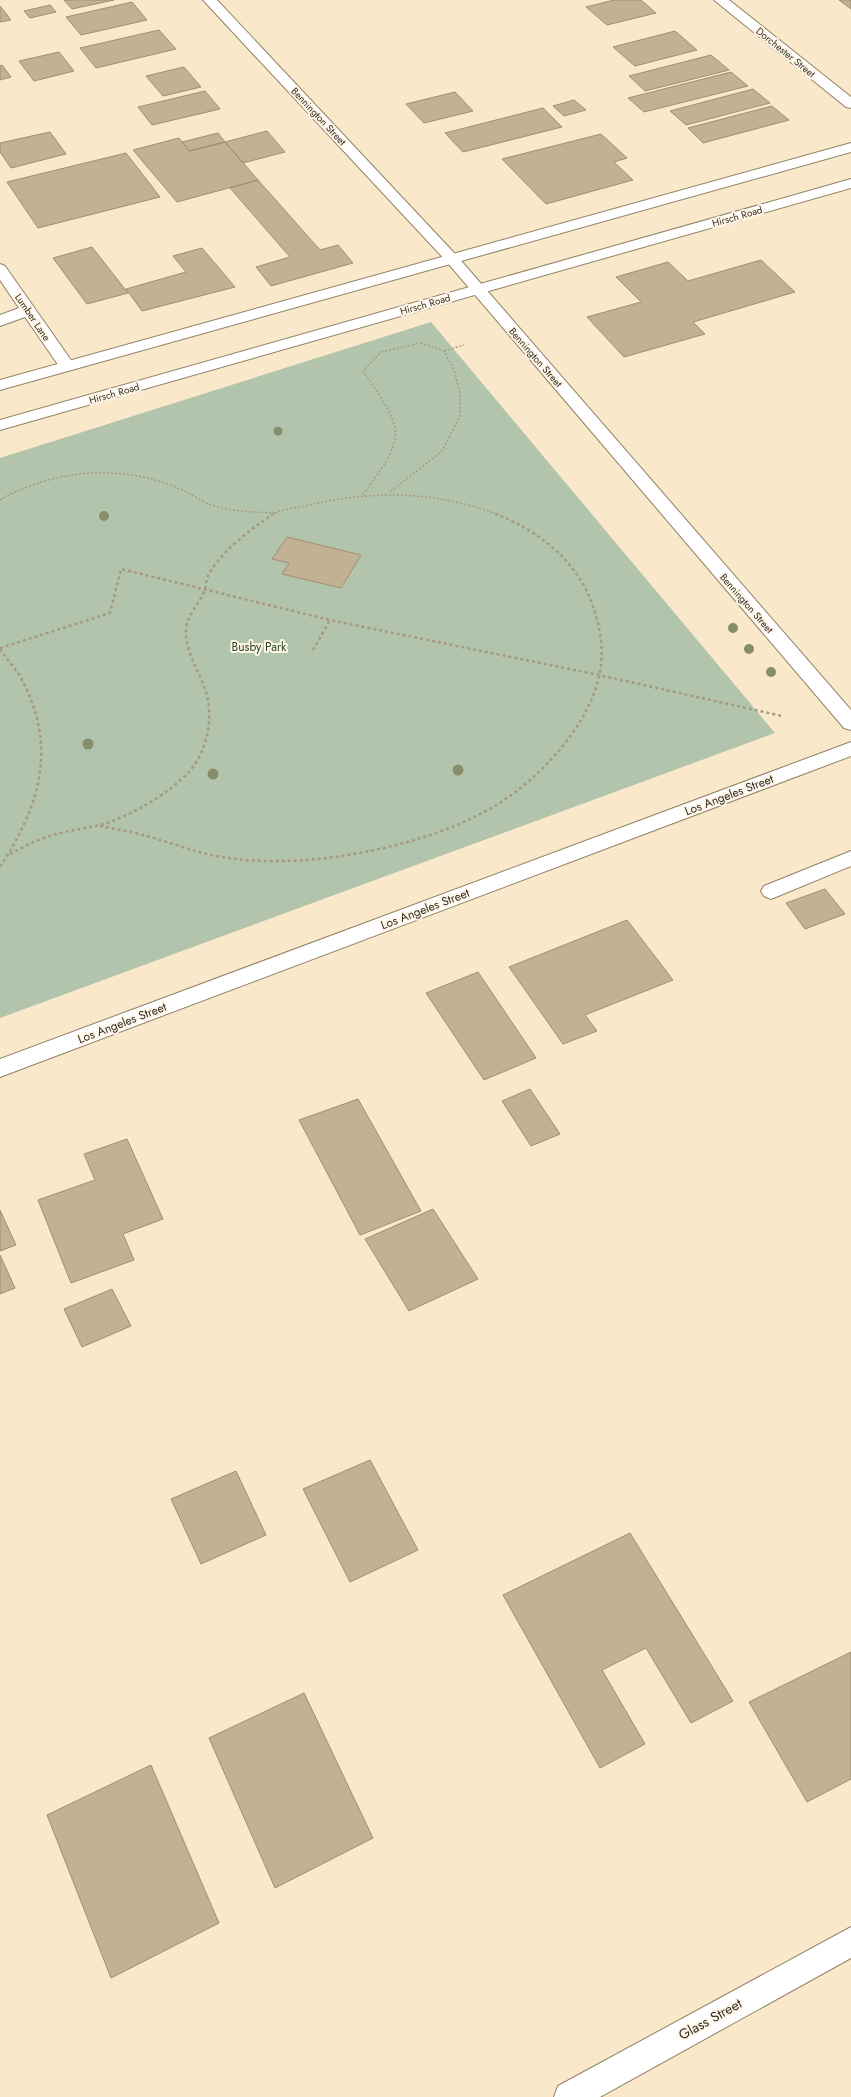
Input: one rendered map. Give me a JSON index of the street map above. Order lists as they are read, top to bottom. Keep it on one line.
{"streets":{"street":["Dorchester Street","Bennington Street","Hirsch Road","Lumber Lane","Los Angeles Street","Glass Street"]},"crossings":[["Bennington Street","Hirsch Road"]],"parks":["Busby Park"]}
